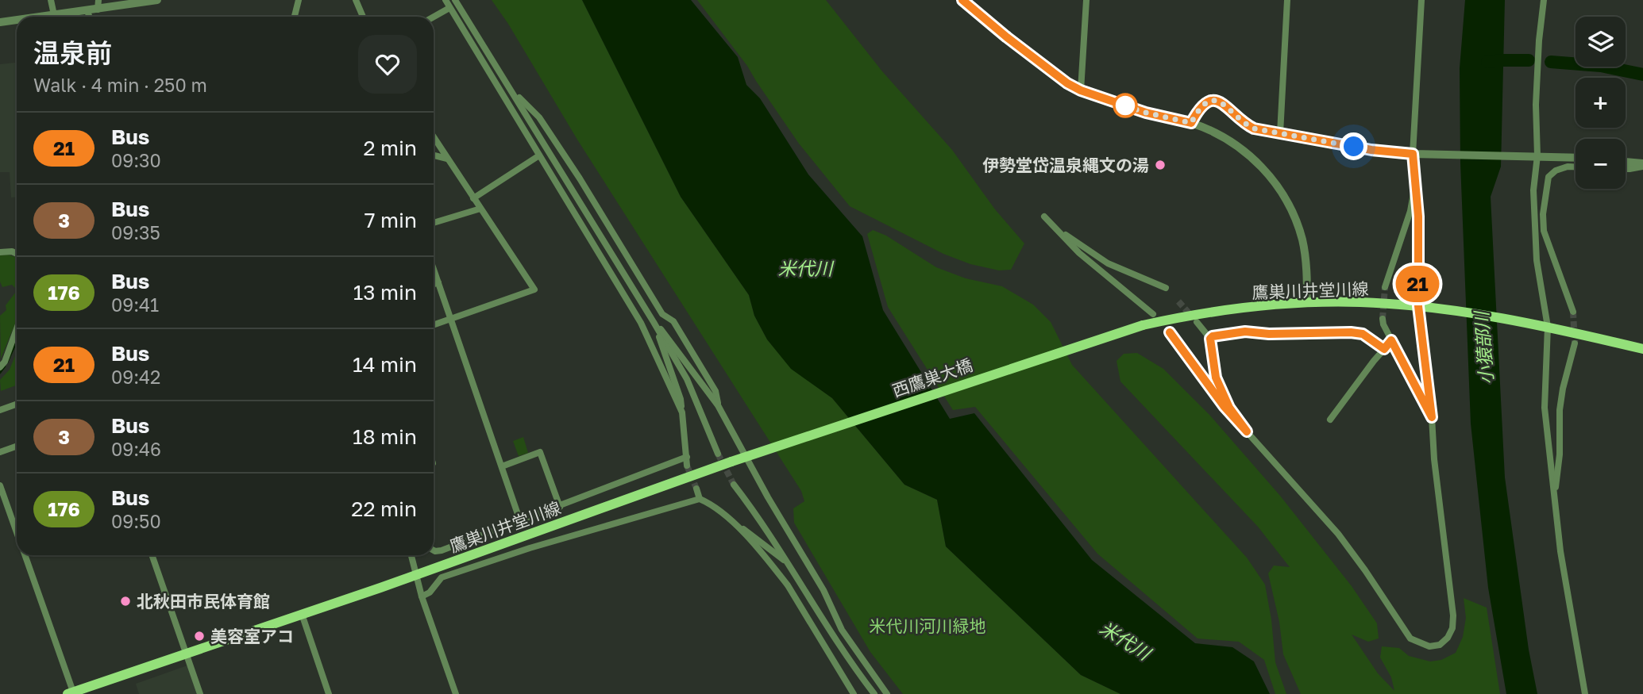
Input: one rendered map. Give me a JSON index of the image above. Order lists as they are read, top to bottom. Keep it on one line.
{"streets":{"main road":["鷹巣川井堂川線","西鷹巣大橋"]},"crossings":[["鷹巣川井堂川線","西鷹巣大橋"]],"water":["米代川","小猿部川"],"parks":["米代川河川緑地"],"places":["伊勢堂岱温泉縄文の湯","北秋田市民体育館","美容室アコ"],"lines":["bus line 21"],"page":{"on_map":"21","map_buttons":["+","−"],"heading":["温泉前","Walk · 4 min · 250 m"],"list":[{"mark":"21","name":"Bus","note":"09:30","value":"2 min"},{"mark":"3","name":"Bus","note":"09:35","value":"7 min"},{"mark":"176","name":"Bus","note":"09:41","value":"13 min"},{"mark":"21","name":"Bus","note":"09:42","value":"14 min"},{"mark":"3","name":"Bus","note":"09:46","value":"18 min"},{"mark":"176","name":"Bus","note":"09:50","value":"22 min"}]}}
